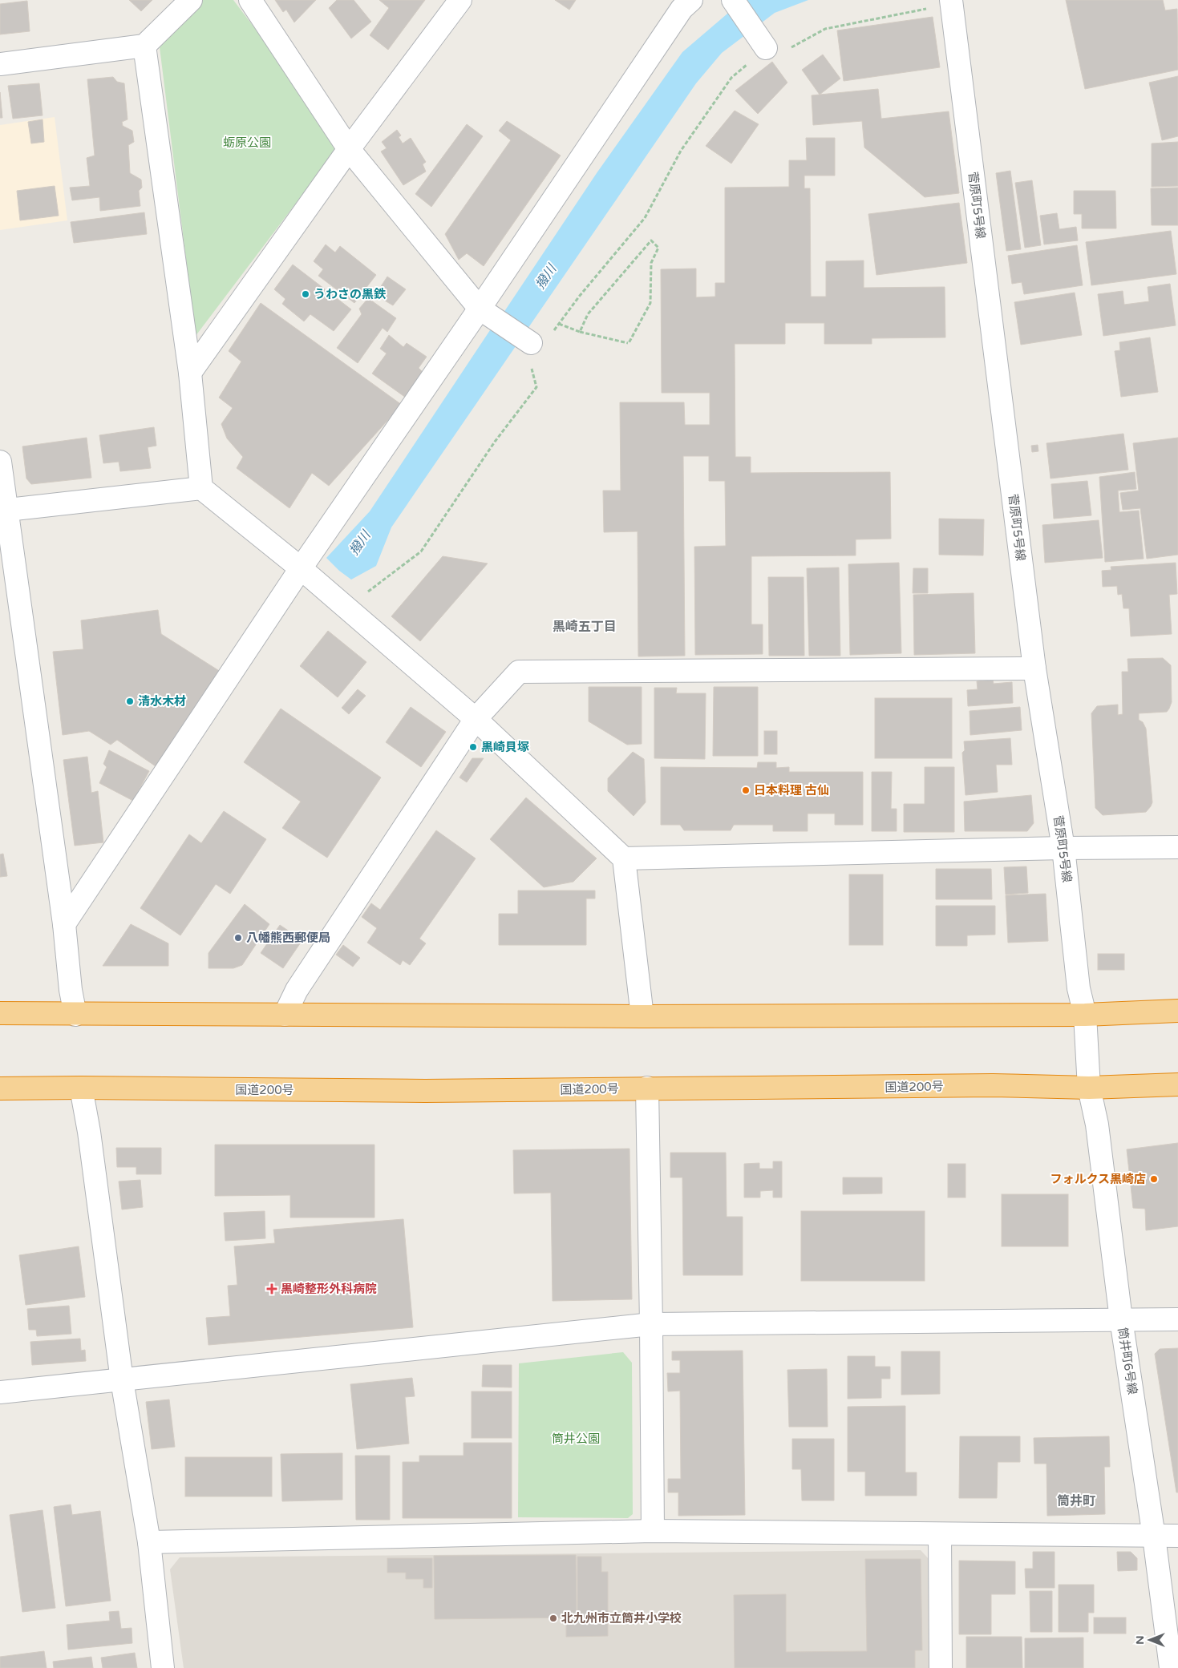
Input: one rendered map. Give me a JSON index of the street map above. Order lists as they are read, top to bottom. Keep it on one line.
{"streets":{"highway":["国道200号"],"street":["菅原町5号線","筒井町6号線"]},"crossings":[["菅原町5号線","筒井町6号線"],["国道200号","筒井町6号線"]],"districts":["黒崎五丁目","筒井町"],"water":["撥川"],"parks":["蛎原公園","筒井公園"],"places":{"other":["うわさの黒鉄","清水木材","黒崎貝塚","日本料理 古仙","八幡熊西郵便局","フォルクス黒崎店","北九州市立筒井小学校"],"health":["黒崎整形外科病院"]},"north":"left"}
